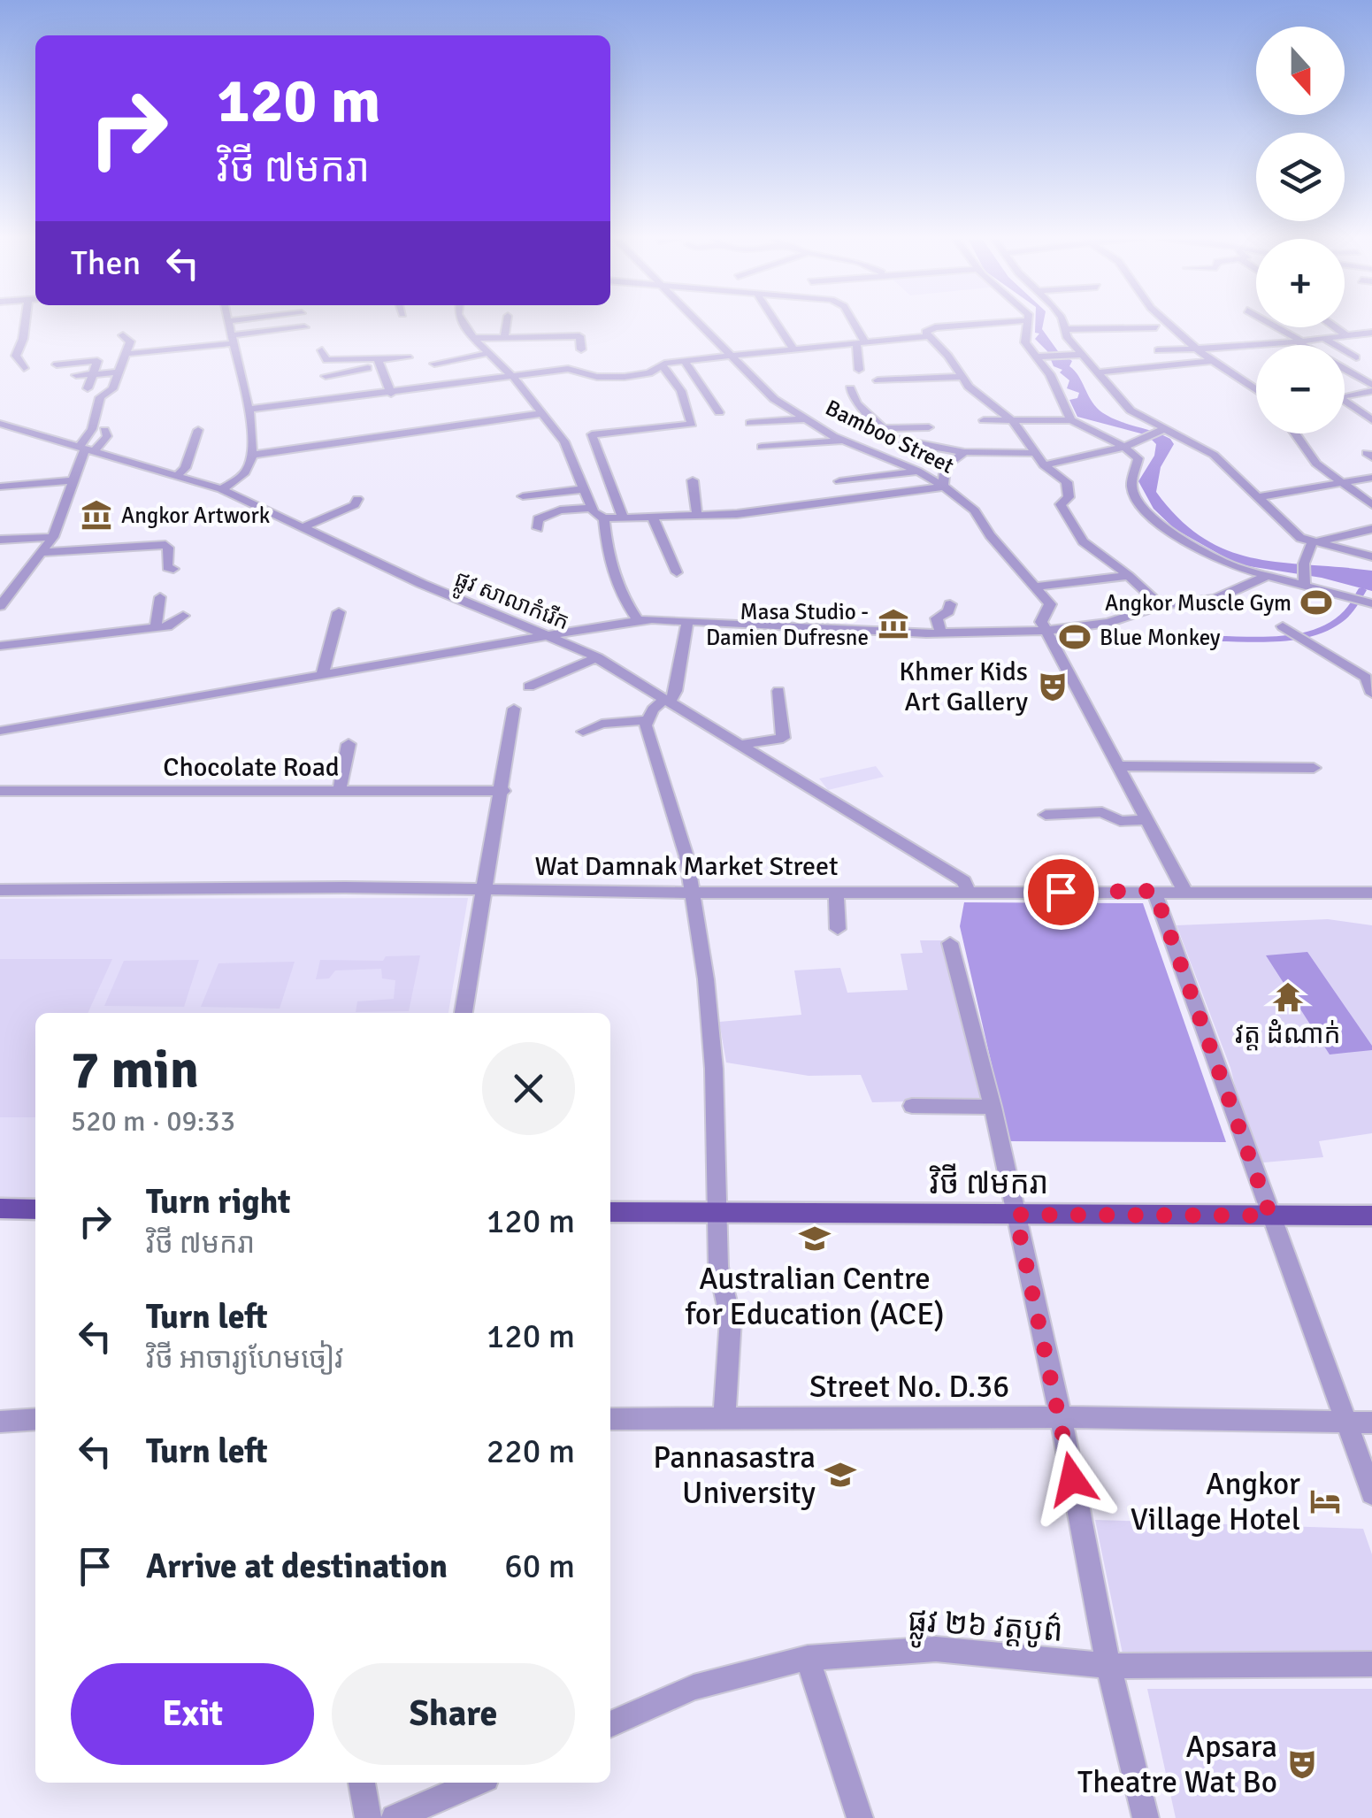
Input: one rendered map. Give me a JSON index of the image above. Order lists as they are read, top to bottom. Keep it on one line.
{"streets":{"main road":["វិថី ៧មករា"],"street":["Bamboo Street","ផ្លូវ សាលាកំរើក","Chocolate Road","Wat Damnak Market Street","Street No. D.36","ផ្លូវ ២៦ វត្តបូព៌"]},"crossings":[["ផ្លូវ សាលាកំរើក","Wat Damnak Market Street"]],"places":{"museum":["Angkor Artwork","Masa Studio - Damien Dufresne"],"sports":["Angkor Muscle Gym","Blue Monkey"],"theatre":["Khmer Kids Art Gallery","Apsara Theatre Wat Bo"],"temple":["វត្ត ដំំណាក់"],"school or university":["Australian Centre for Education (ACE)","Pannasastra University"],"hotel":["Angkor Village Hotel"]},"north":"bottom","page":{"map_buttons":["+","−"],"turn":["120 m","វិថី ៧មករា"],"then":"Then","heading":["7 min","520 m · 09:33"],"list":[{"name":"Turn right","note":"វិថី ៧មករា","value":"120 m"},{"name":"Turn left","note":"វិថី អាចារ្យហែមចៀវ","value":"120 m"},{"name":"Turn left","value":"220 m"},{"name":"Arrive at destination","value":"60 m"}],"buttons":["Exit","Share"]}}
